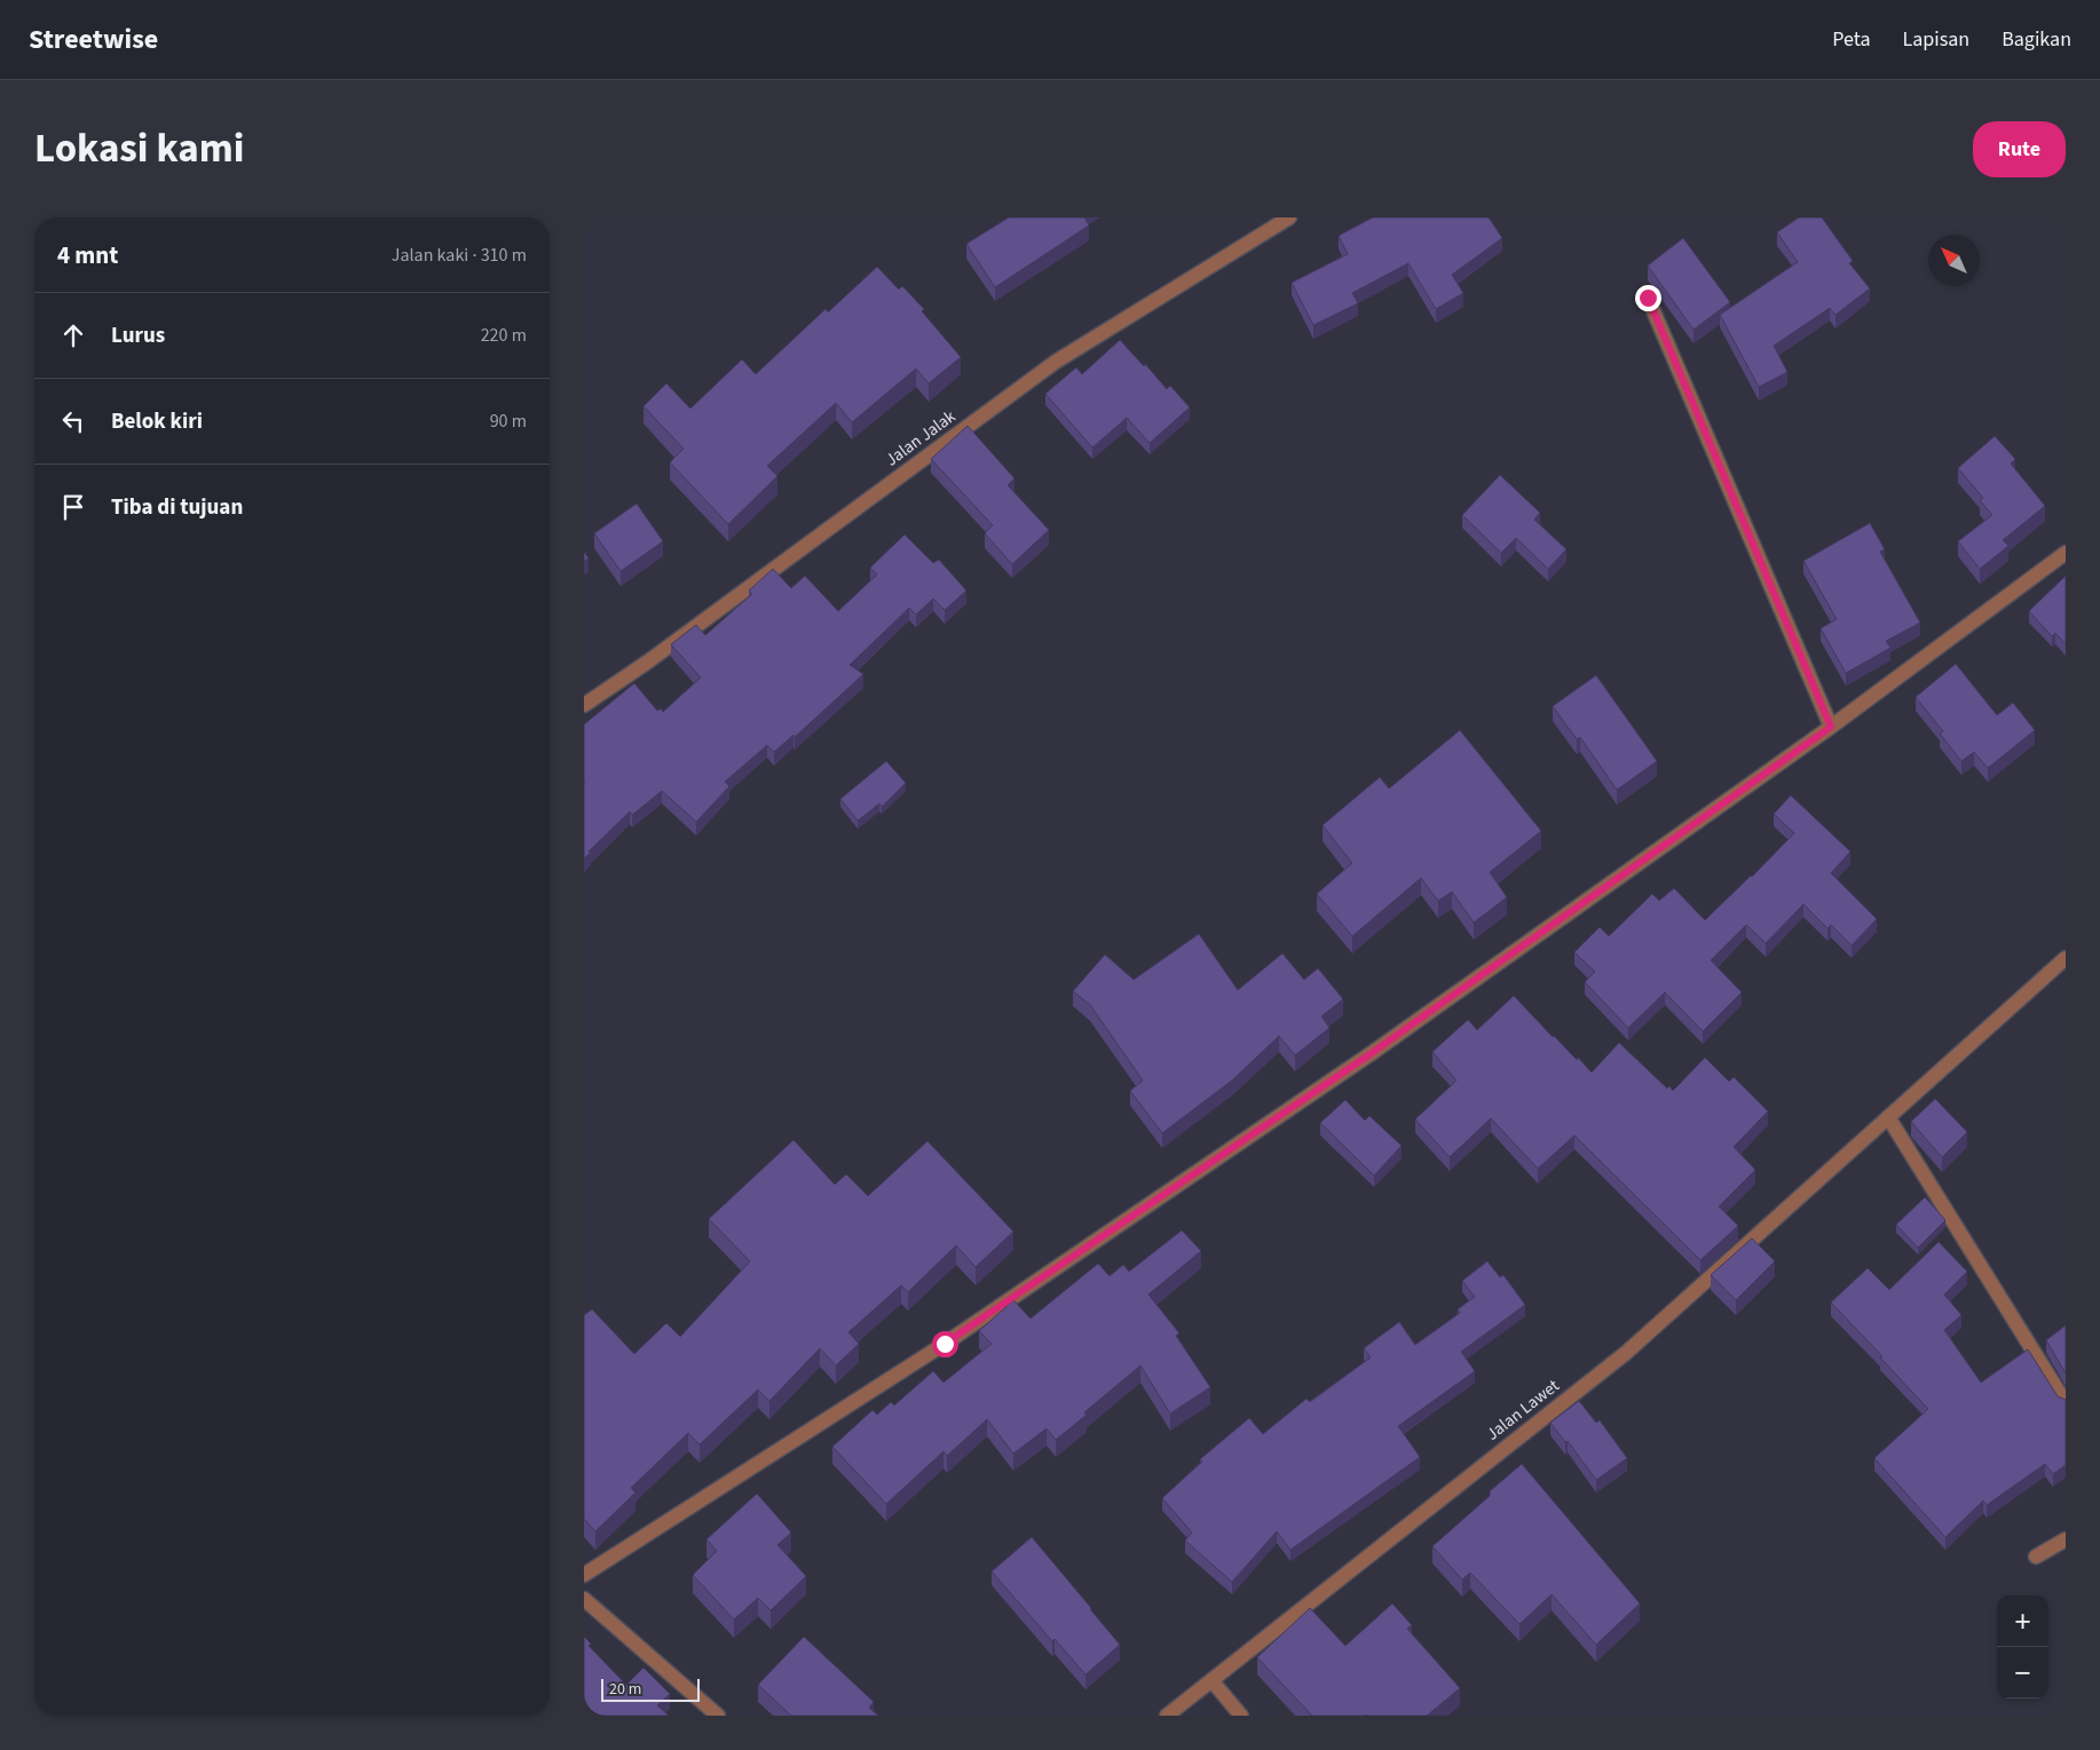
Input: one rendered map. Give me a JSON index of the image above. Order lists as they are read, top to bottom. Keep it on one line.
{"streets":{"street":["Jalan Jalak","Jalan Lawet"]},"scale_bar":"20 m","north":"top left","page":{"header":"Streetwise","nav":["Peta","Lapisan","Bagikan"],"title":"Lokasi kami","buttons":"Rute","heading":["4 mnt","Jalan kaki · 310 m"],"list":[["Lurus","220 m"],["Belok kiri","90 m"],"Tiba di tujuan"],"map_buttons":["+","−"],"scale":"20 m"}}
